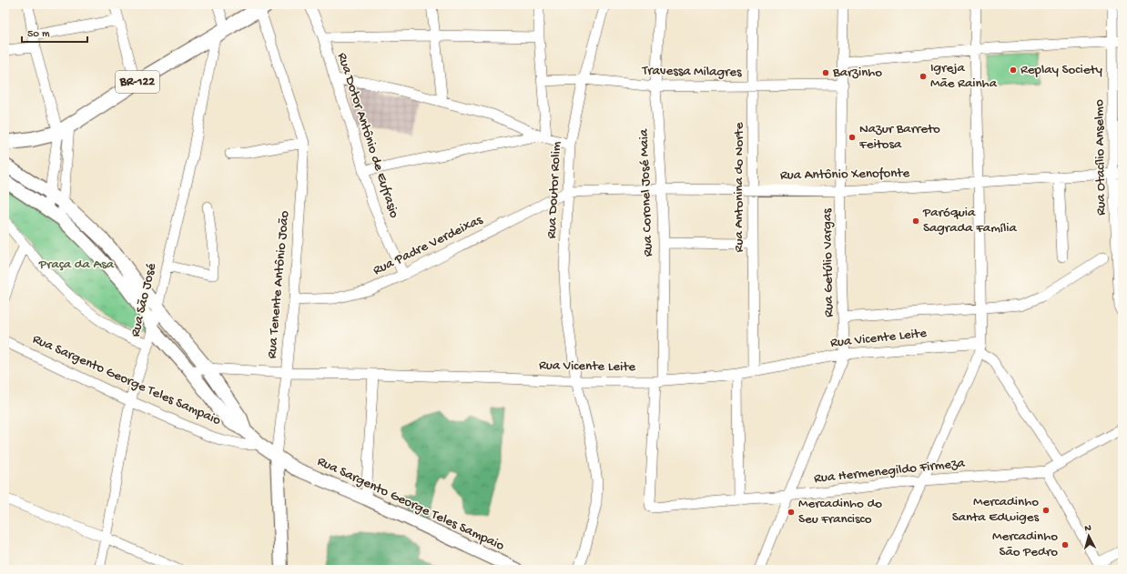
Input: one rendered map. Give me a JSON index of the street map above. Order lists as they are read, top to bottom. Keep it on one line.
{"streets":{"highway":["BR-122"],"main road":["Rua Tenente Antônio João","Rua Sargento George Teles Sampaio"],"street":["Travessa Milagres","Rua Dotor Antônio de Eufrasio","Rua Otacílio Anselmo","Rua Antônio Xenofonte","Rua Antonina do Norte","Rua Doutor Rolim","Rua Coronel José Maia","Rua Padre Verdeixas","Rua Getúlio Vargas","Rua São José","Rua Vicente Leite","Rua Hermenegildo Firmeza"]},"crossings":[["Travessa Milagres","Rua Antonina do Norte"],["Travessa Milagres","Rua Doutor Rolim"],["Travessa Milagres","Rua Coronel José Maia"],["Travessa Milagres","Rua Getúlio Vargas"],["BR-122","Rua Tenente Antônio João"],["BR-122","Rua São José"],["Rua Dotor Antônio de Eufrasio","Rua Padre Verdeixas"],["Rua Otacílio Anselmo","Rua Antônio Xenofonte"],["Rua Antônio Xenofonte","Rua Antonina do Norte"],["Rua Antônio Xenofonte","Rua Doutor Rolim"],["Rua Antônio Xenofonte","Rua Coronel José Maia"],["Rua Antônio Xenofonte","Rua Padre Verdeixas"],["Rua Antônio Xenofonte","Rua Getúlio Vargas"],["Rua Antonina do Norte","Rua Vicente Leite"],["Rua Doutor Rolim","Rua Padre Verdeixas"],["Rua Doutor Rolim","Rua Vicente Leite"],["Rua Coronel José Maia","Rua Vicente Leite"],["Rua Coronel José Maia","Rua Hermenegildo Firmeza"],["Rua Padre Verdeixas","Rua Tenente Antônio João"],["Rua Getúlio Vargas","Rua Vicente Leite"],["Rua Getúlio Vargas","Rua Hermenegildo Firmeza"],["Rua Tenente Antônio João","Rua Vicente Leite"],["Rua Tenente Antônio João","Rua Sargento George Teles Sampaio"],["Rua São José","Rua Sargento George Teles Sampaio"]],"parks":["Praça da Asa"],"places":["Replay Society","Barzinho","Igreja Mãe Rainha","Nazur Barreto Feitosa","Paróquia Sagrada Família","Mercadinho Santa Edwiges","Mercadinho do Seu Francisco","Mercadinho São Pedro"],"scale_bar":"50 m","north":"top"}
